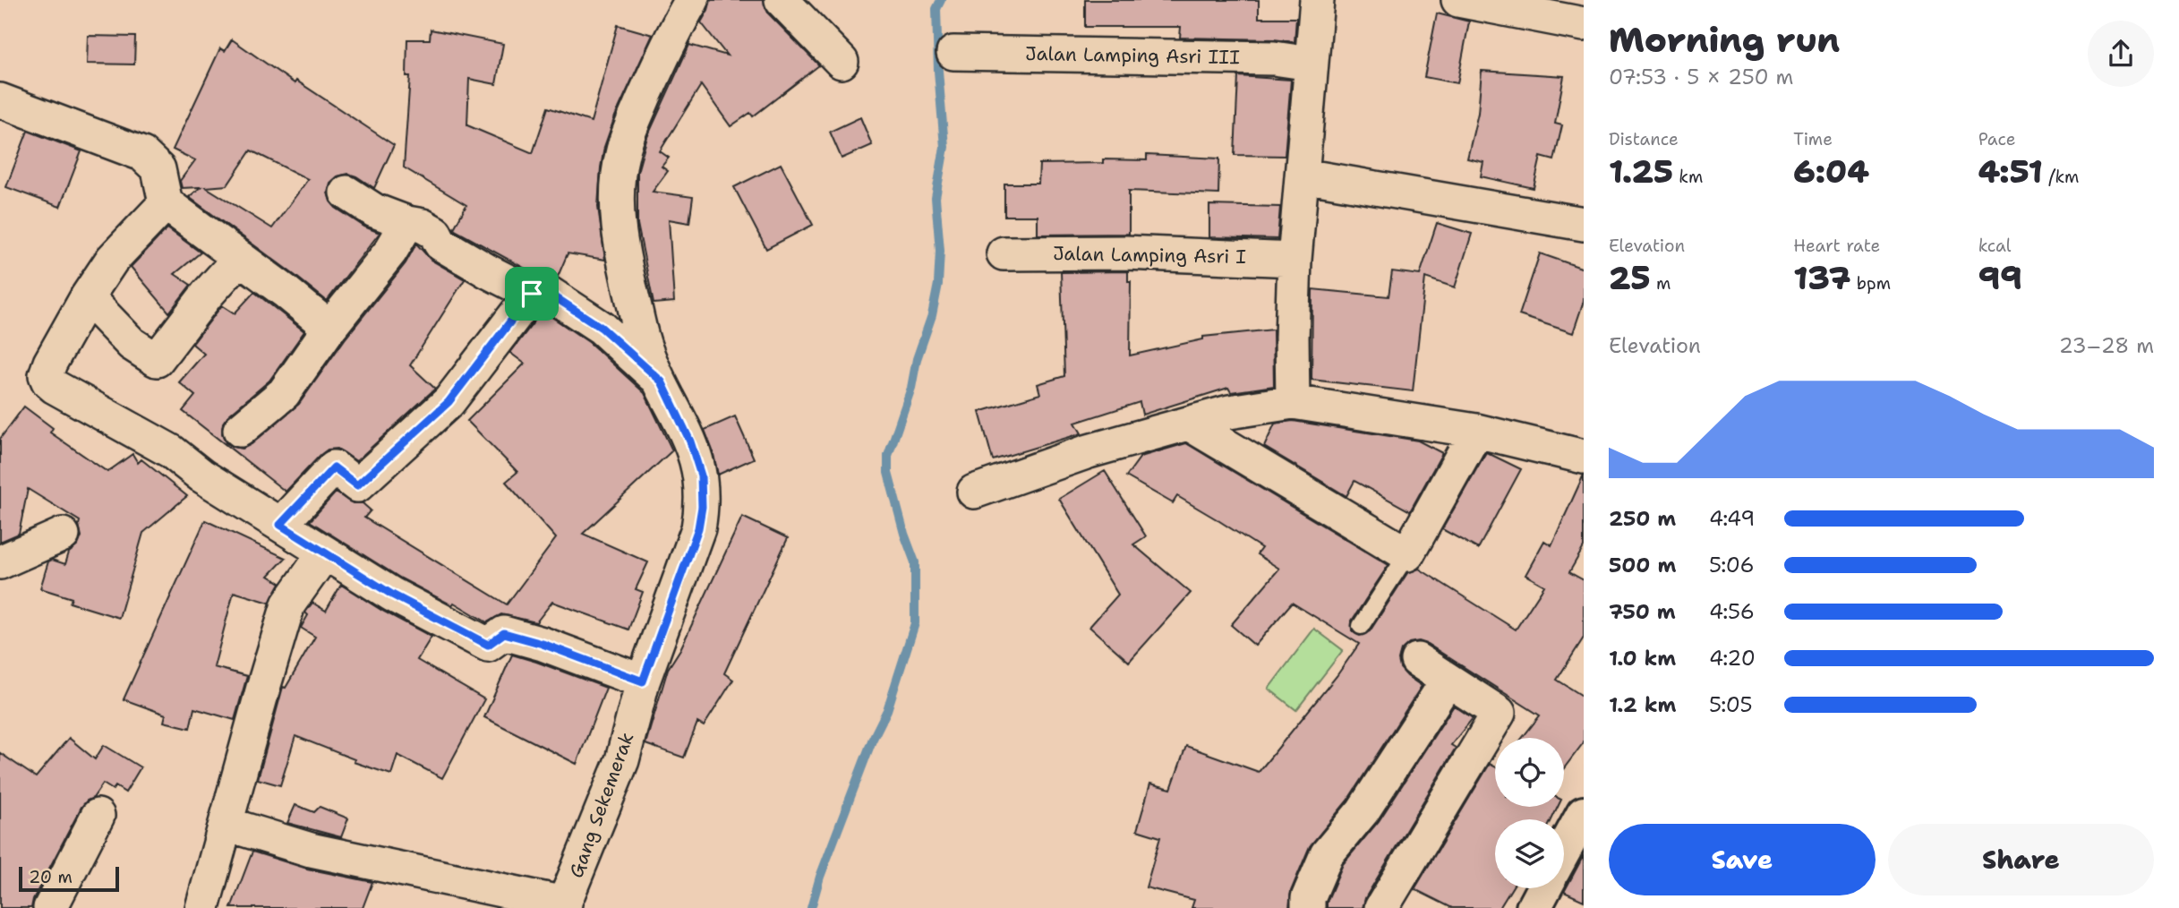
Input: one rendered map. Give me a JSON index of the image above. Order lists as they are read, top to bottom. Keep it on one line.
{"streets":{"street":["Jalan Lamping Asri III","Jalan Lamping Asri I","Gang Sekemerak"]},"scale_bar":"20 m","page":{"heading":["Morning run","07:53 · 5 × 250 m"],"stats":[["Distance","1.25 km"],["Time","6:04"],["Pace","4:51 /km"],["Elevation","25 m"],["Heart rate","137 bpm"],["kcal","99"]],"chart":["Elevation","23–28 m"],"list":[{"name":"250 m","note":"4:49"},{"name":"500 m","note":"5:06"},{"name":"750 m","note":"4:56"},{"name":"1.0 km","note":"4:20"},{"name":"1.2 km","note":"5:05"}],"buttons":["Save","Share"],"scale":"20 m"}}
